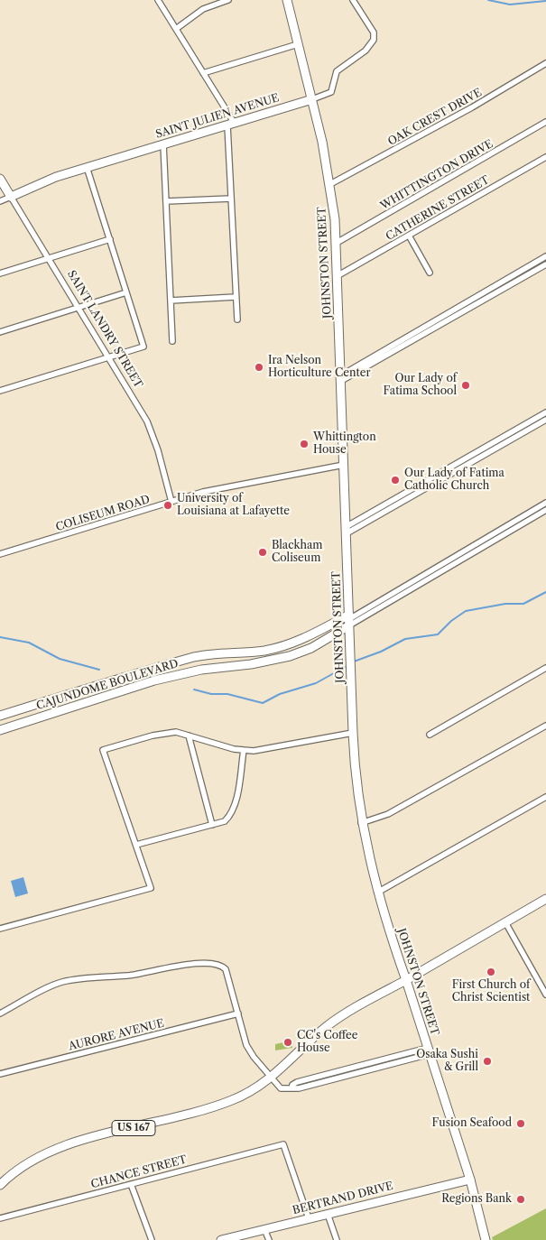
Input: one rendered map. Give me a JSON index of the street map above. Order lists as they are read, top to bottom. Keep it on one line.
{"streets":{"main road":["SAINT JULIEN AVENUE","JOHNSTON STREET","SAINT LANDRY STREET","CAJUNDOME BOULEVARD","US 167","BERTRAND DRIVE"],"street":["OAK CREST DRIVE","WHITTINGTON DRIVE","CATHERINE STREET","COLISEUM ROAD","AURORE AVENUE","CHANCE STREET"]},"crossings":[["SAINT JULIEN AVENUE","JOHNSTON STREET"],["SAINT JULIEN AVENUE","SAINT LANDRY STREET"],["OAK CREST DRIVE","JOHNSTON STREET"],["WHITTINGTON DRIVE","JOHNSTON STREET"],["CATHERINE STREET","JOHNSTON STREET"],["JOHNSTON STREET","COLISEUM ROAD"],["JOHNSTON STREET","CAJUNDOME BOULEVARD"],["JOHNSTON STREET","US 167"],["JOHNSTON STREET","BERTRAND DRIVE"],["SAINT LANDRY STREET","COLISEUM ROAD"],["CHANCE STREET","BERTRAND DRIVE"]],"places":["Ira Nelson Horticulture Center","Our Lady of Fatima School","Whittington House","Our Lady of Fatima Catholic Church","University of Louisiana at Lafayette","Blackham Coliseum","First Church of Christ Scientist","CC's Coffee House","Osaka Sushi & Grill","Fusion Seafood","Regions Bank"]}
